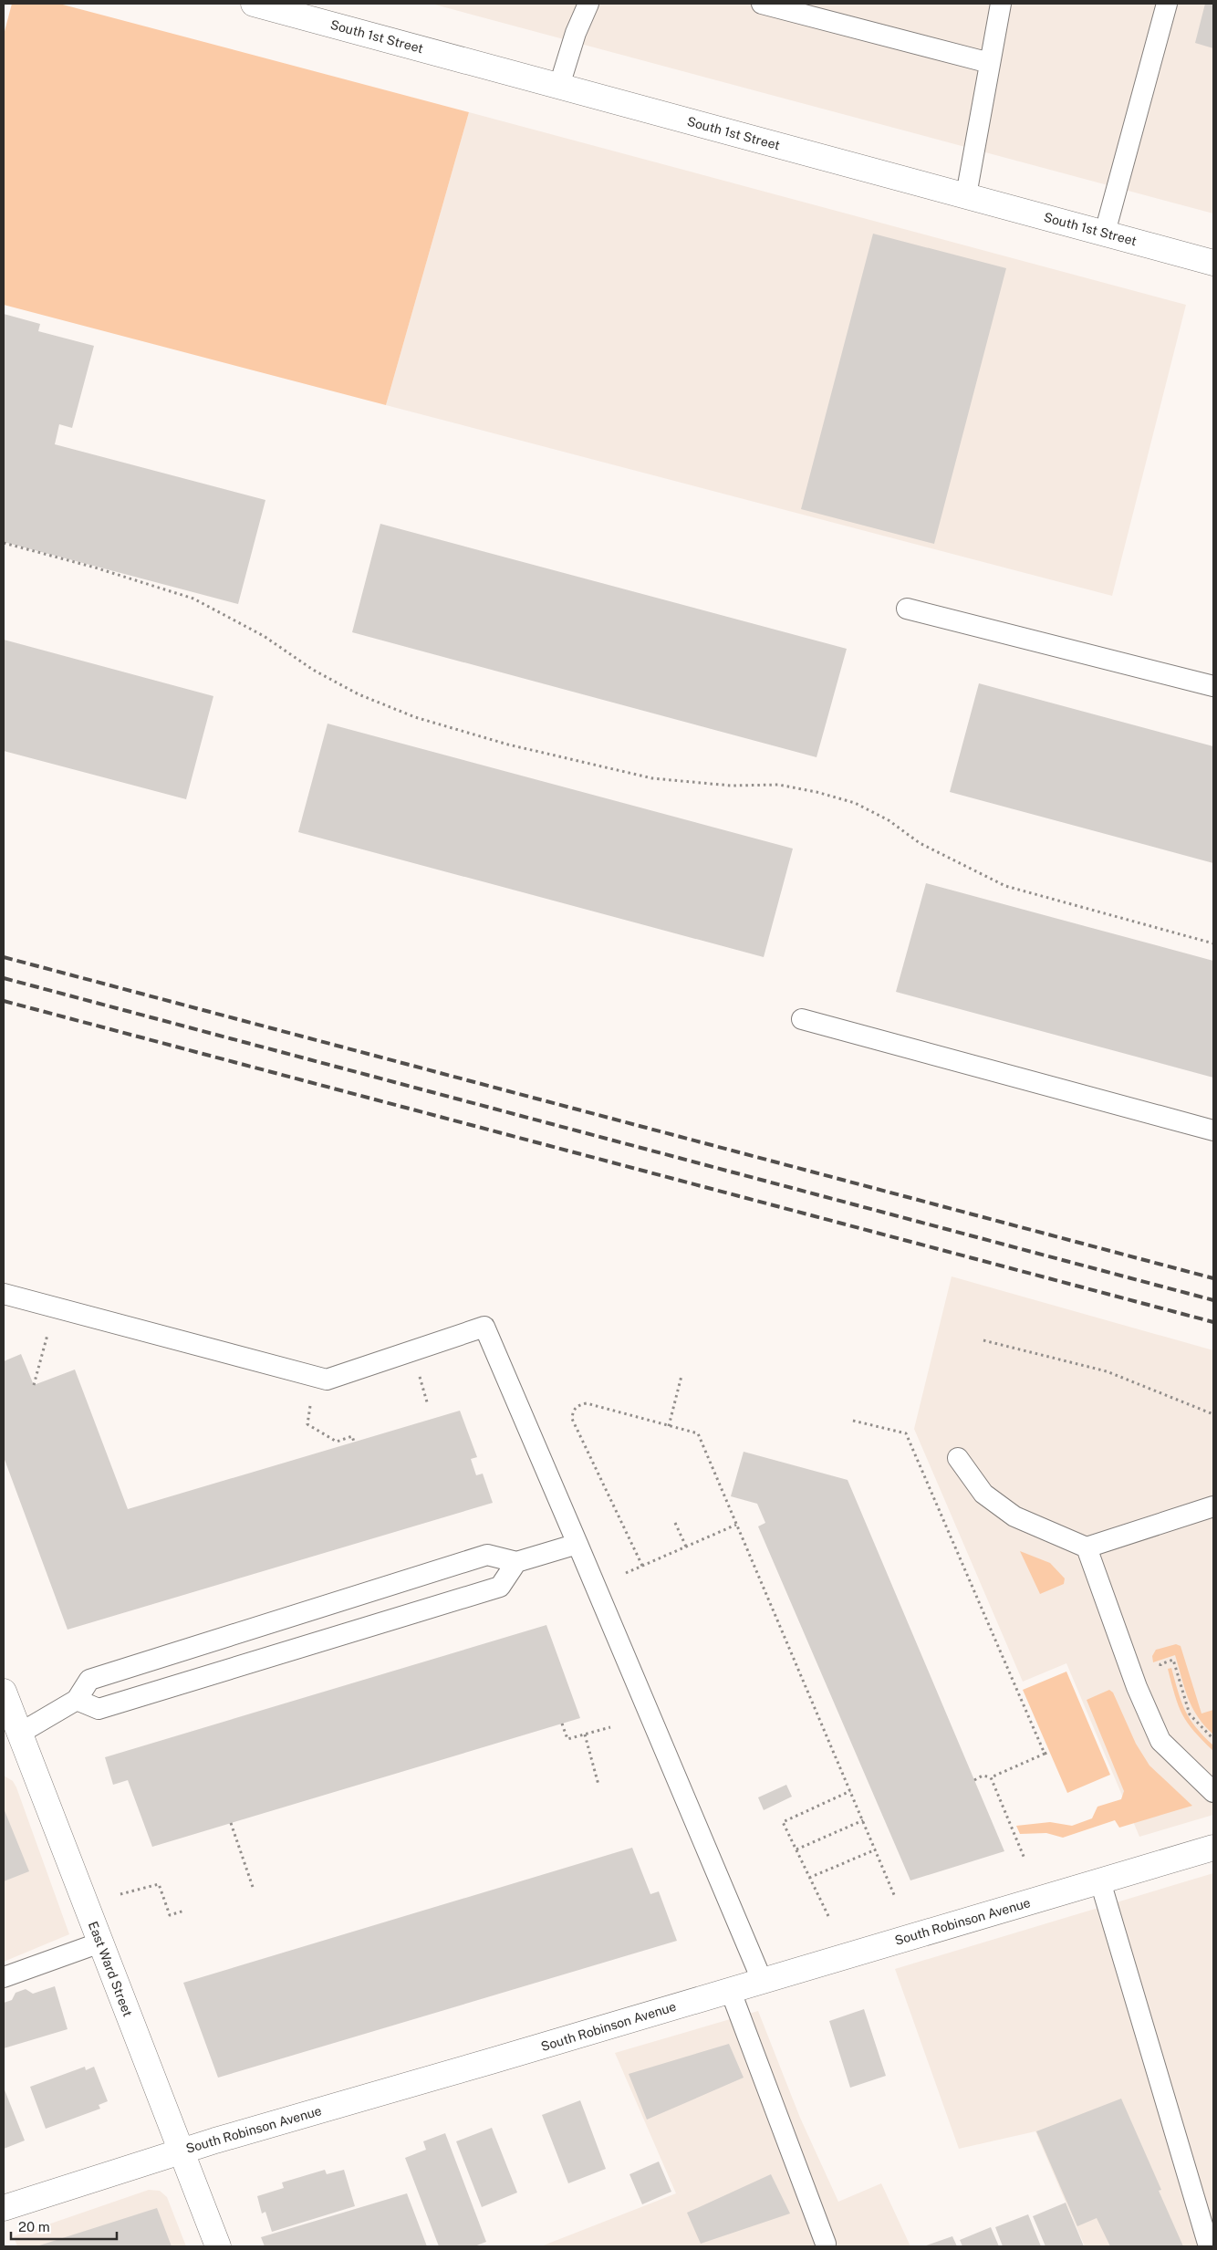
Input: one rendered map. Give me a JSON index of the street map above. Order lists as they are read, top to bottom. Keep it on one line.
{"streets":{"street":["South 1st Street","South Robinson Avenue","East Ward Street"]},"crossings":[["South Robinson Avenue","East Ward Street"]],"scale_bar":"20 m"}
